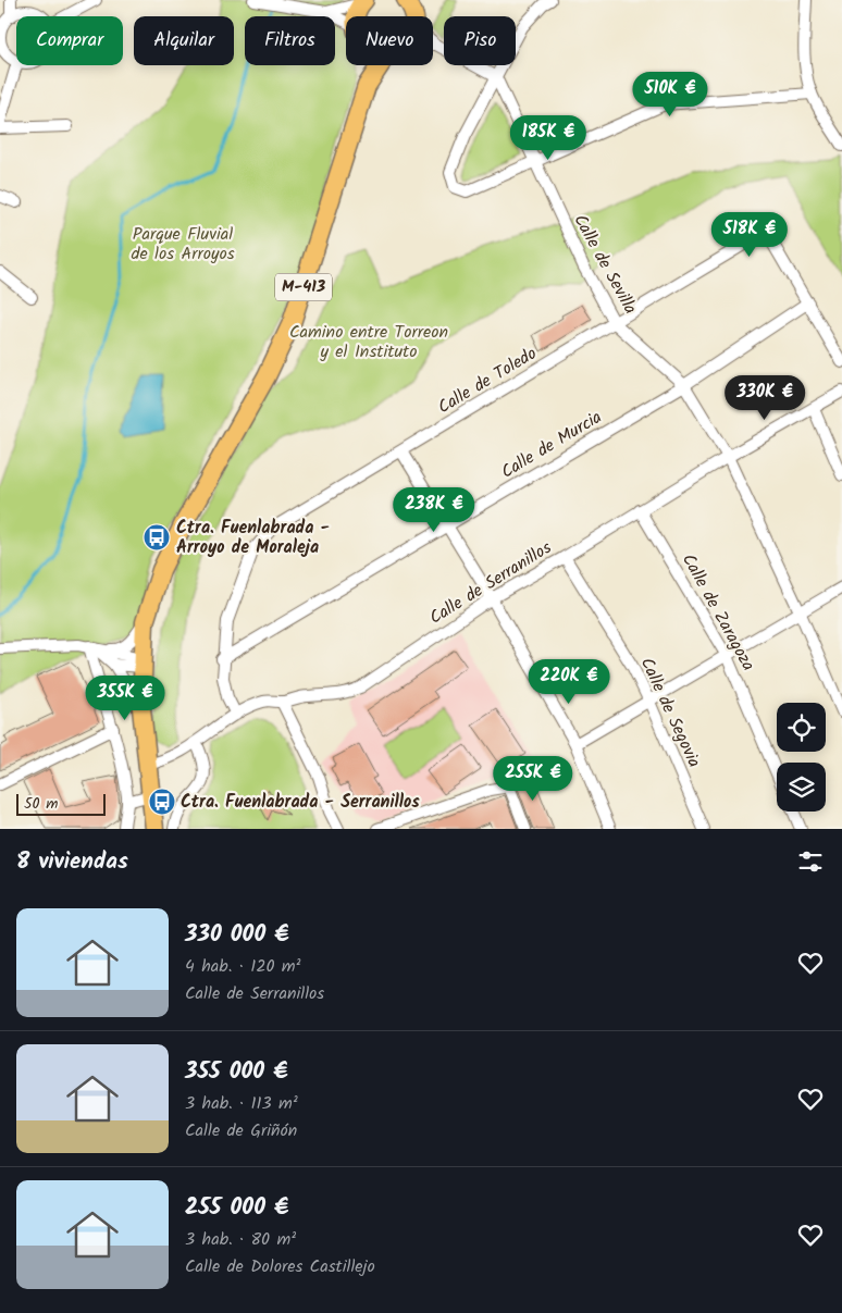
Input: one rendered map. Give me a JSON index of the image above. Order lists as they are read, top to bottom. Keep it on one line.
{"streets":{"main road":["M-413"],"street":["Calle de Sevilla","Calle de Toledo","Calle de Murcia","Calle de Serranillos","Calle de Zaragoza","Calle de Segovia"]},"crossings":[["Calle de Sevilla","Calle de Toledo"],["Calle de Sevilla","Calle de Murcia"],["Calle de Sevilla","Calle de Serranillos"],["M-413","Calle de Serranillos"],["Calle de Toledo","Calle de Murcia"],["Calle de Toledo","Calle de Serranillos"],["Calle de Serranillos","Calle de Zaragoza"],["Calle de Serranillos","Calle de Segovia"]],"parks":["Parque Fluvial de los Arroyos","Camino entre Torreon y el Instituto"],"places":{"bus stop":["Ctra. Fuenlabrada - Arroyo de Moraleja","Ctra. Fuenlabrada - Serranillos"]},"scale_bar":"50 m","page":{"chip":["Comprar","Alquilar","Filtros","Nuevo","Piso"],"price":["510K €","185K €","518K €","330K €","238K €","220K €","355K €","255K €"],"scale":"50 m","heading":"8 viviendas","list":[{"name":"330 000 €","note":"4 hab. · 120 m² · Calle de Serranillos"},{"name":"355 000 €","note":"3 hab. · 113 m² · Calle de Griñón"},{"name":"255 000 €","note":"3 hab. · 80 m² · Calle de Dolores Castillejo"}]}}
